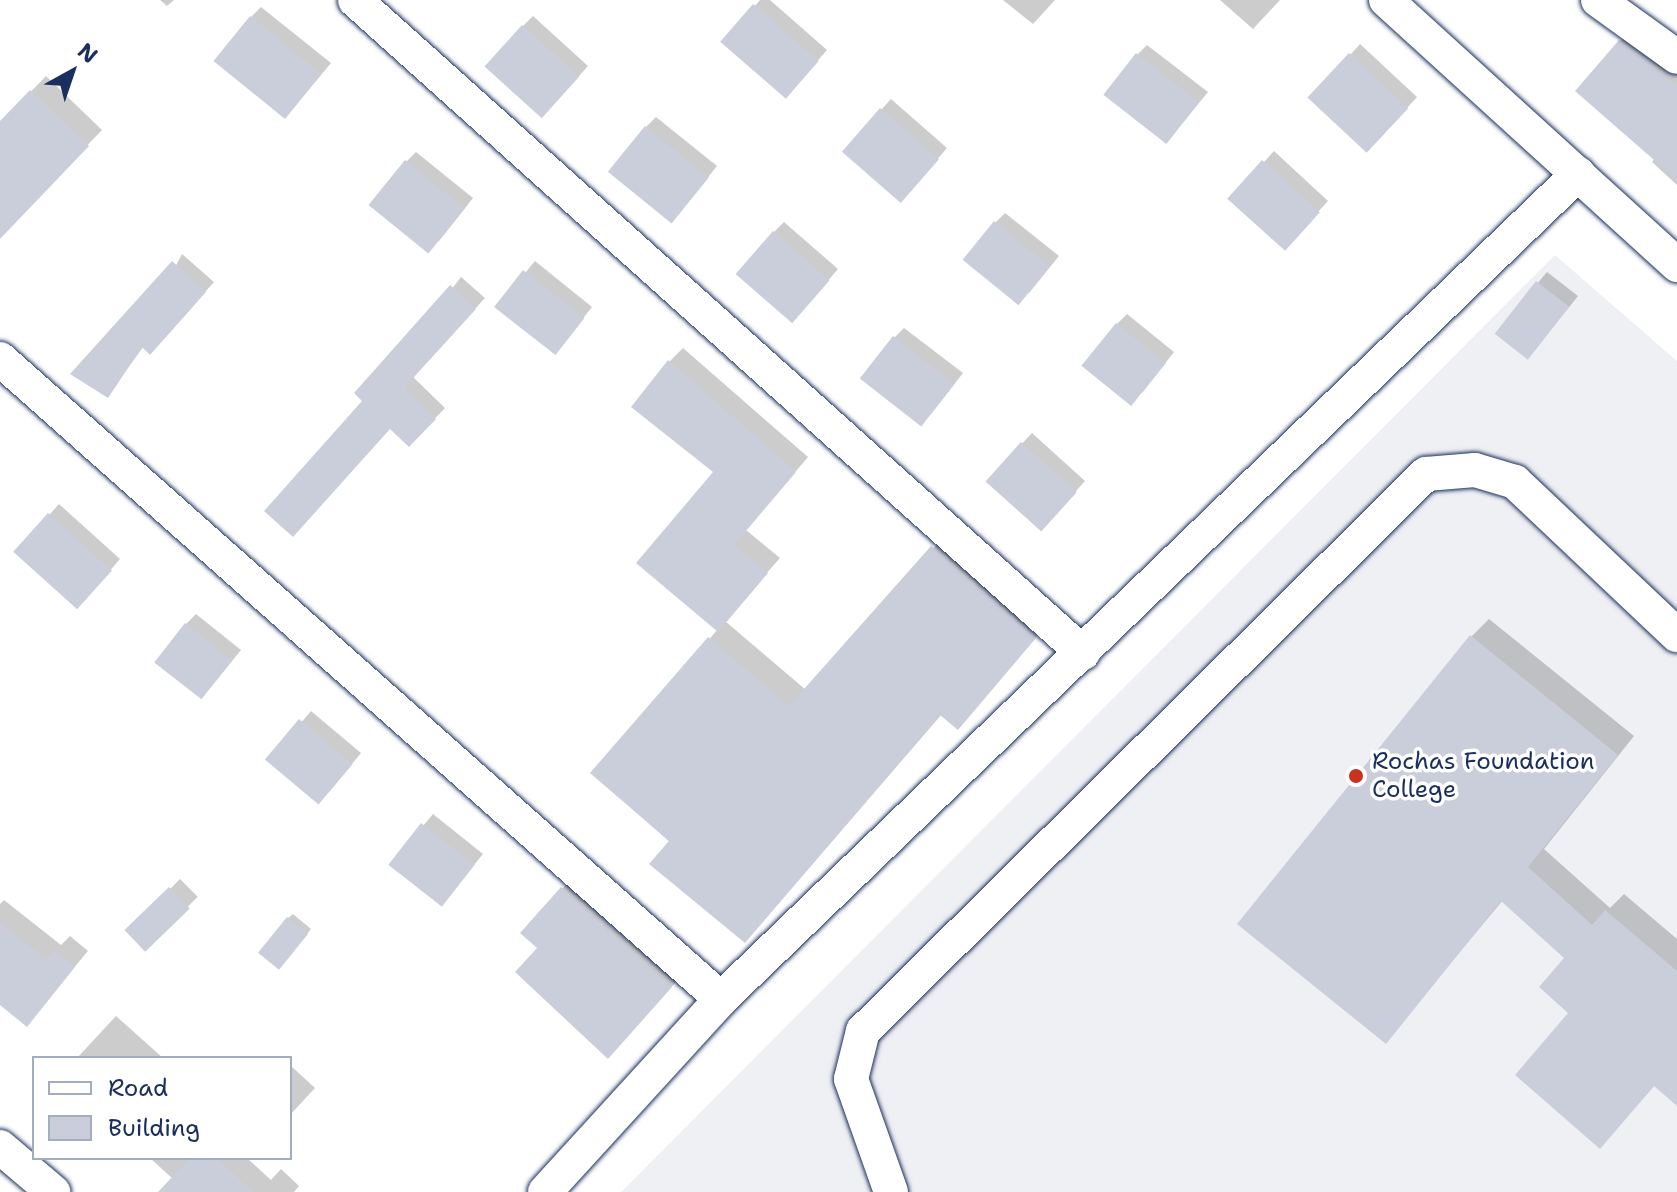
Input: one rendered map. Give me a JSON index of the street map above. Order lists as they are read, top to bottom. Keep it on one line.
{"places":["Rochas Foundation College"],"legend":["Road","Building"],"north":"top right"}
